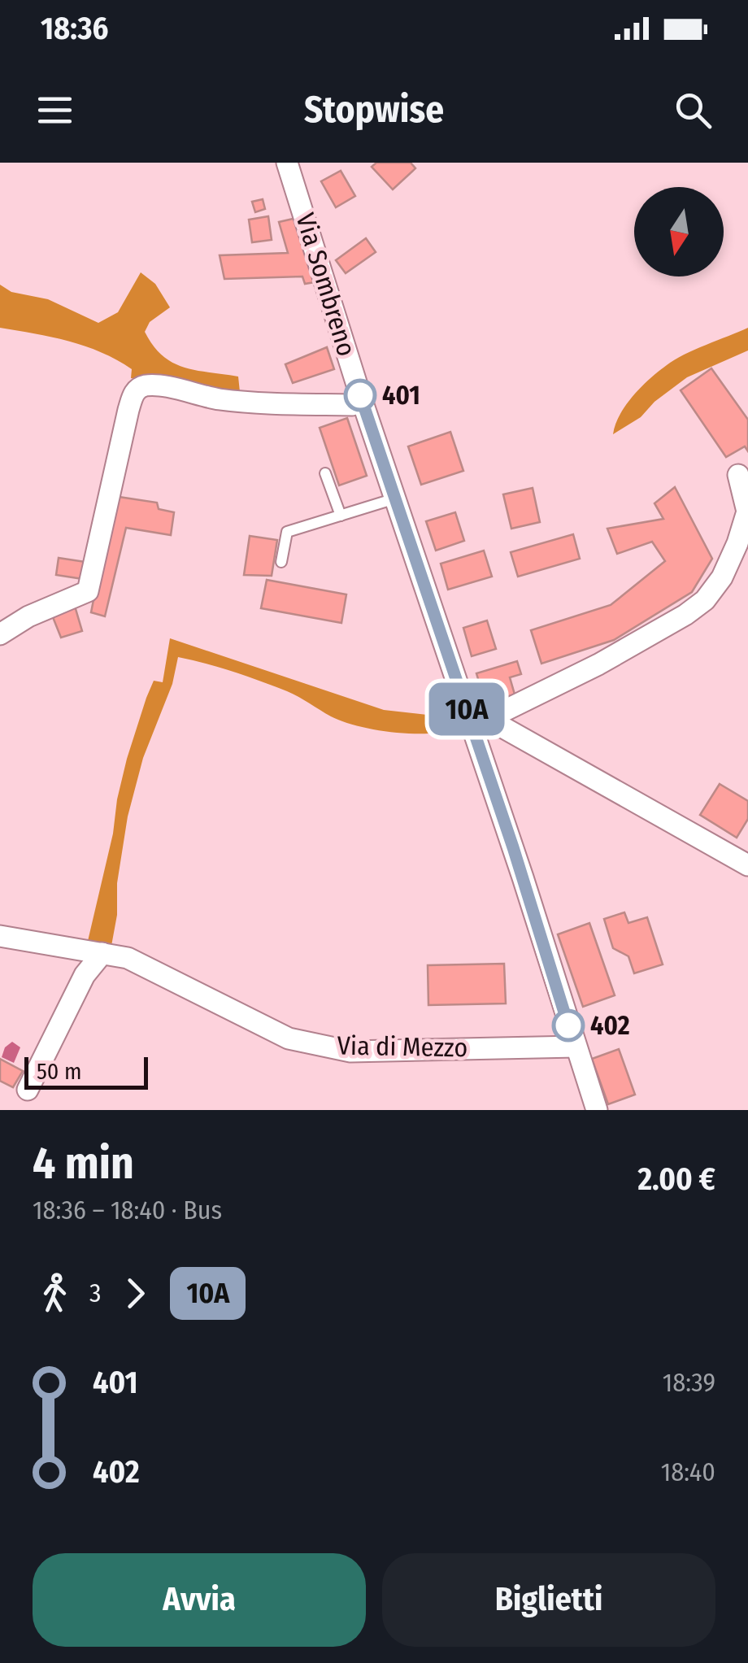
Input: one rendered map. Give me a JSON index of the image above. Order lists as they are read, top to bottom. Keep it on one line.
{"streets":{"street":["Via Sombreno","Via di Mezzo"]},"crossings":[["Via Sombreno","Via di Mezzo"]],"places":["401","402"],"lines":["bus line 10A"],"scale_bar":"50 m","north":"bottom","page":{"status":"18:36","header":"Stopwise","on_map":"10A","scale":"50 m","heading":["4 min","18:36 – 18:40 · Bus","2.00 €"],"legs":["3","10A"],"list":[{"name":"401","value":"18:39"},{"name":"402","value":"18:40"}],"buttons":["Avvia","Biglietti"]}}
